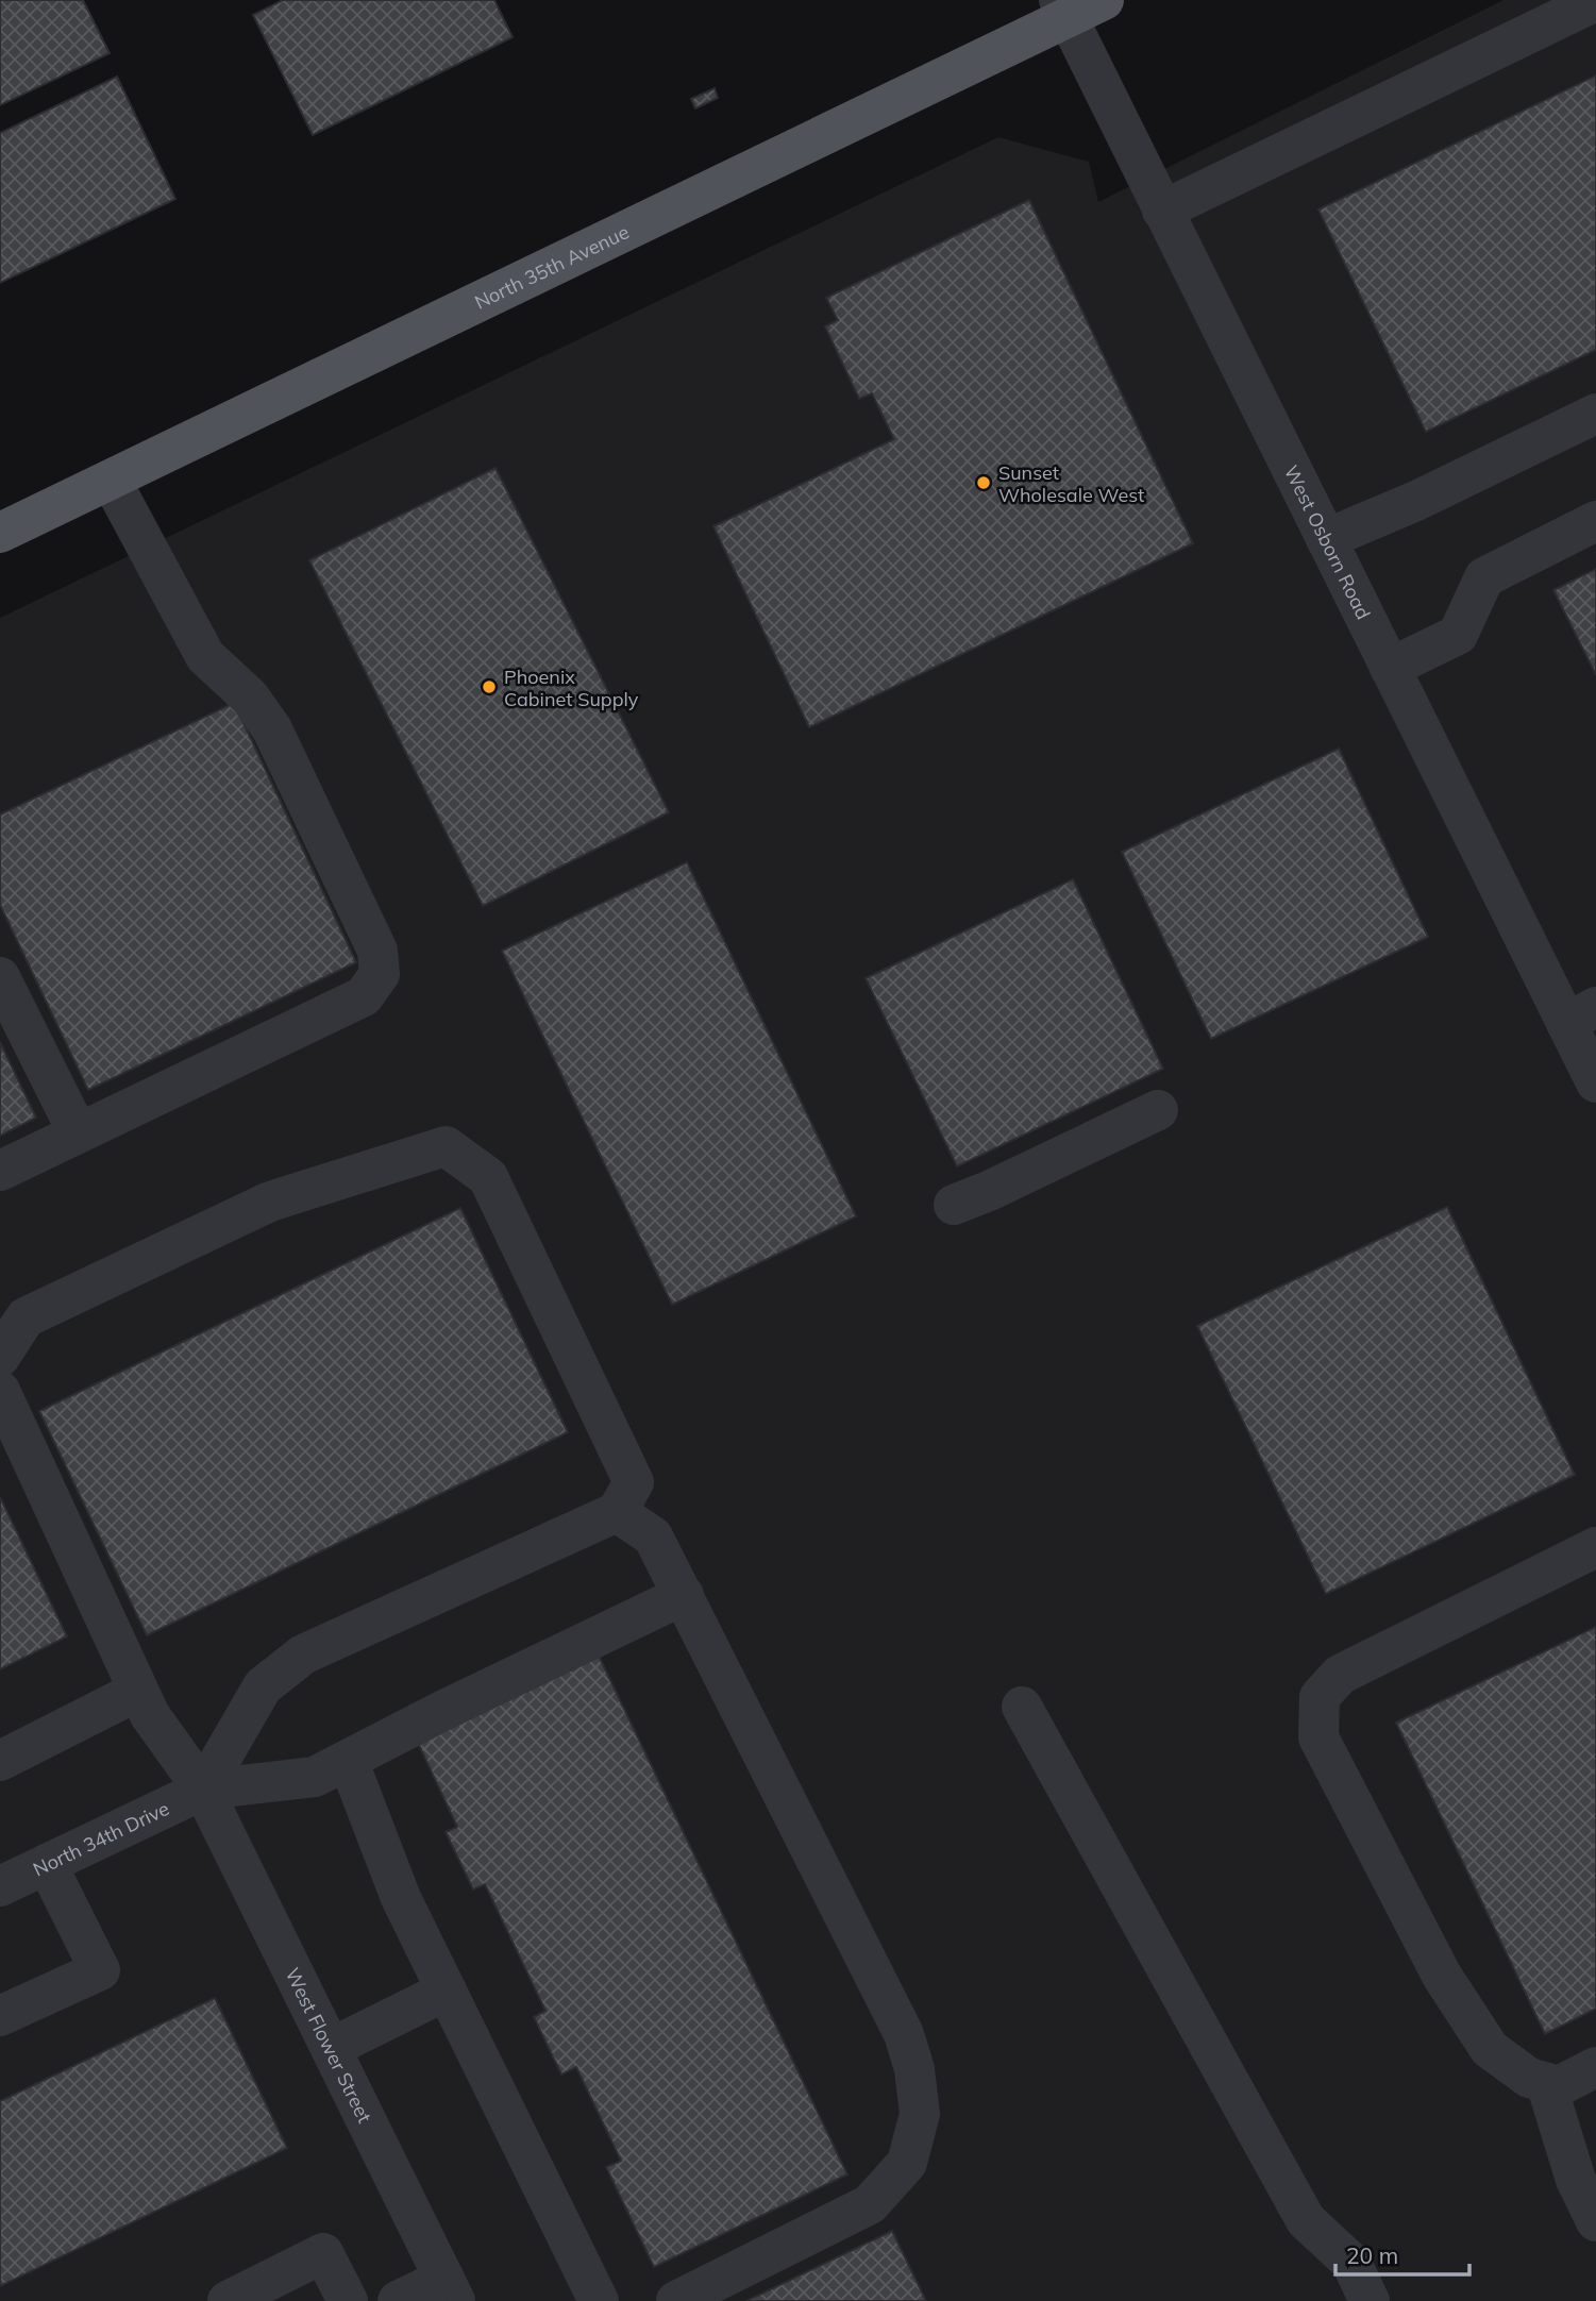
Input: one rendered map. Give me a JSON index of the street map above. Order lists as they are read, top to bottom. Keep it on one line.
{"streets":{"main road":["North 35th Avenue"],"street":["West Osborn Road","North 34th Drive","West Flower Street"]},"crossings":[["North 35th Avenue","West Osborn Road"],["North 34th Drive","West Flower Street"]],"places":["Sunset Wholesale West","Phoenix Cabinet Supply"],"scale_bar":"20 m"}
